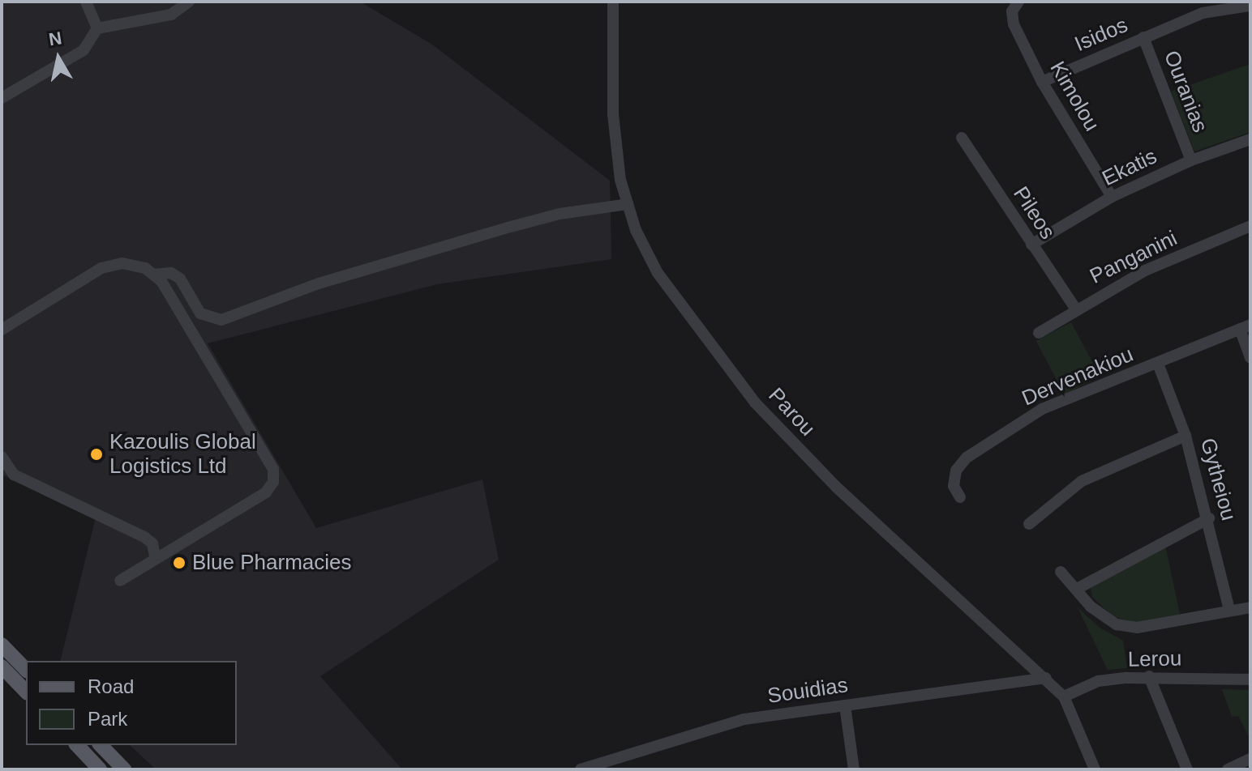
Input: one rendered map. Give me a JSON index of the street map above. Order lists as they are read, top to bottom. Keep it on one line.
{"streets":{"street":["Isidos","Ouranias","Kimolou","Ekatis","Pileos","Panganini","Dervenakiou","Parou","Gytheiou","Lerou","Souidias"]},"crossings":[["Isidos","Ouranias"],["Isidos","Kimolou"],["Ouranias","Ekatis"],["Kimolou","Ekatis"],["Ekatis","Pileos"],["Pileos","Panganini"],["Dervenakiou","Gytheiou"],["Parou","Lerou"],["Parou","Souidias"]],"places":["Kazoulis Global Logistics Ltd","Blue Pharmacies"],"legend":["Road","Park"],"north":"top"}
